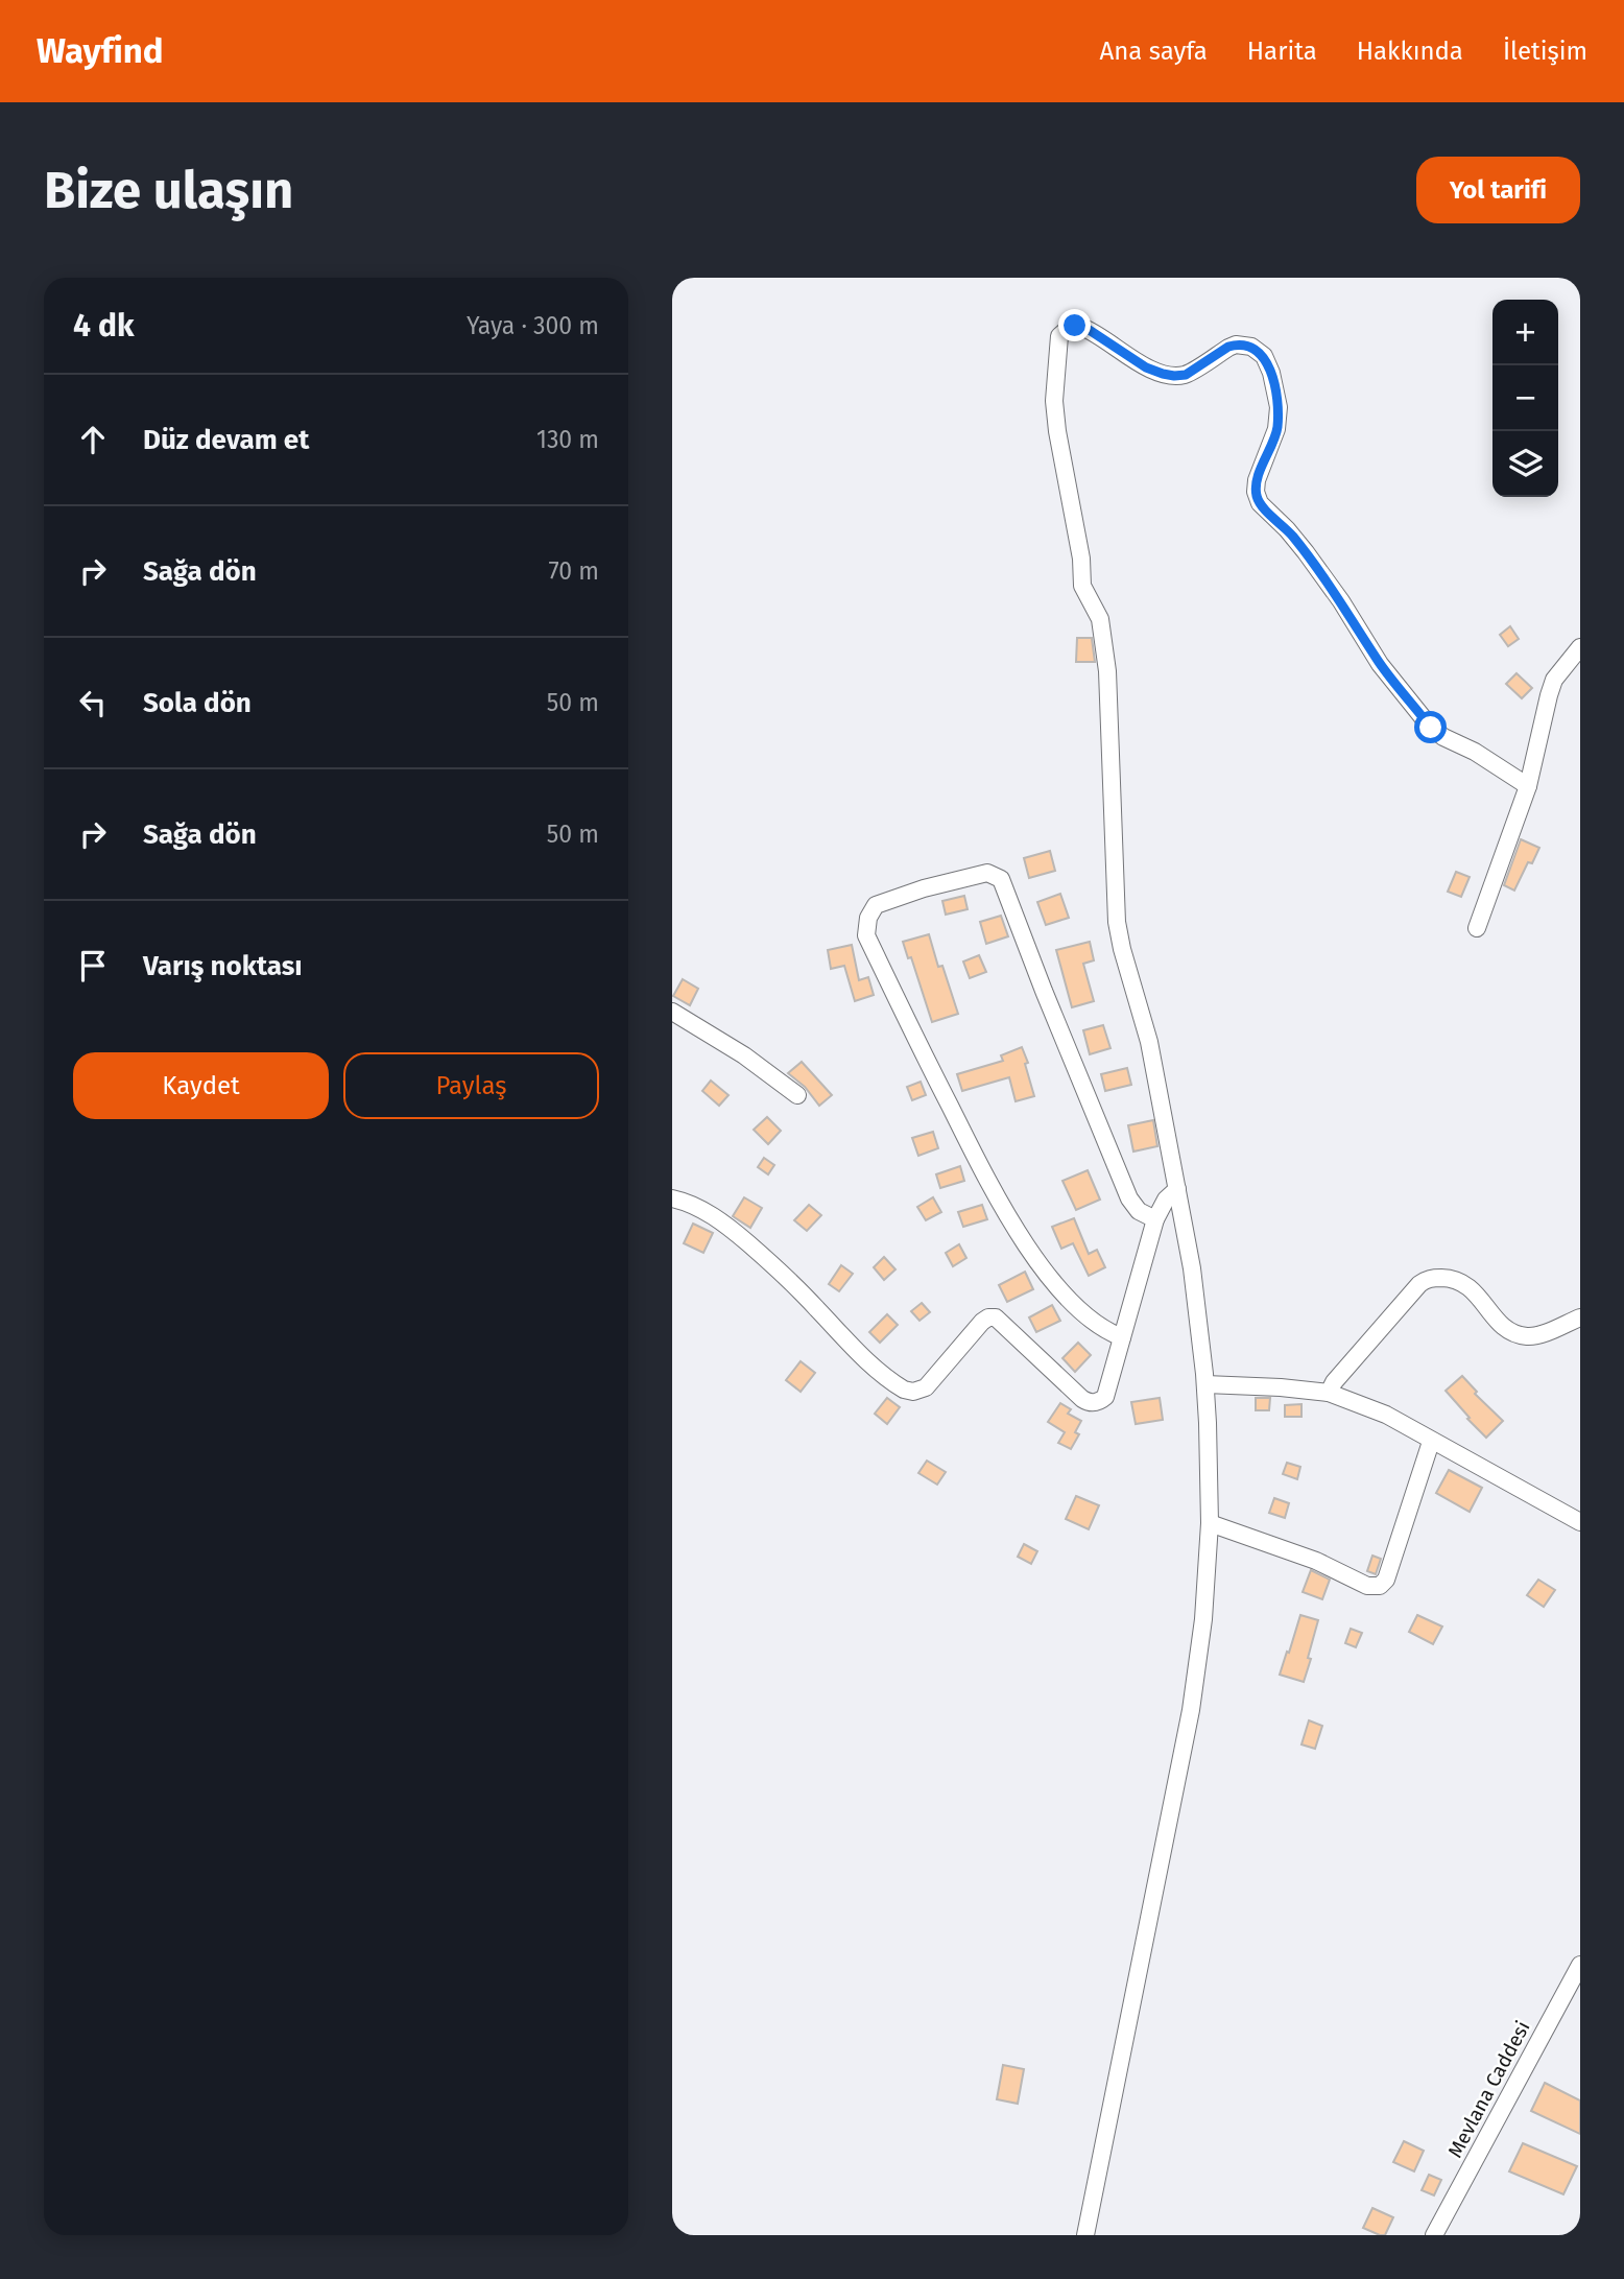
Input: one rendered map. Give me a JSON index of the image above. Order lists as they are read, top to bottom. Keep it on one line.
{"streets":{"street":["Mevlana Caddesi"]},"page":{"header":"Wayfind","nav":["Ana sayfa","Harita","Hakkında","İletişim"],"buttons":["Yol tarifi",["Kaydet","Paylaş"]],"title":"Bize ulaşın","heading":["4 dk","Yaya · 300 m"],"map_buttons":["+","−"],"list":[["Düz devam et","130 m"],["Sağa dön","70 m"],["Sola dön","50 m"],["Sağa dön","50 m"],"Varış noktası"]}}
